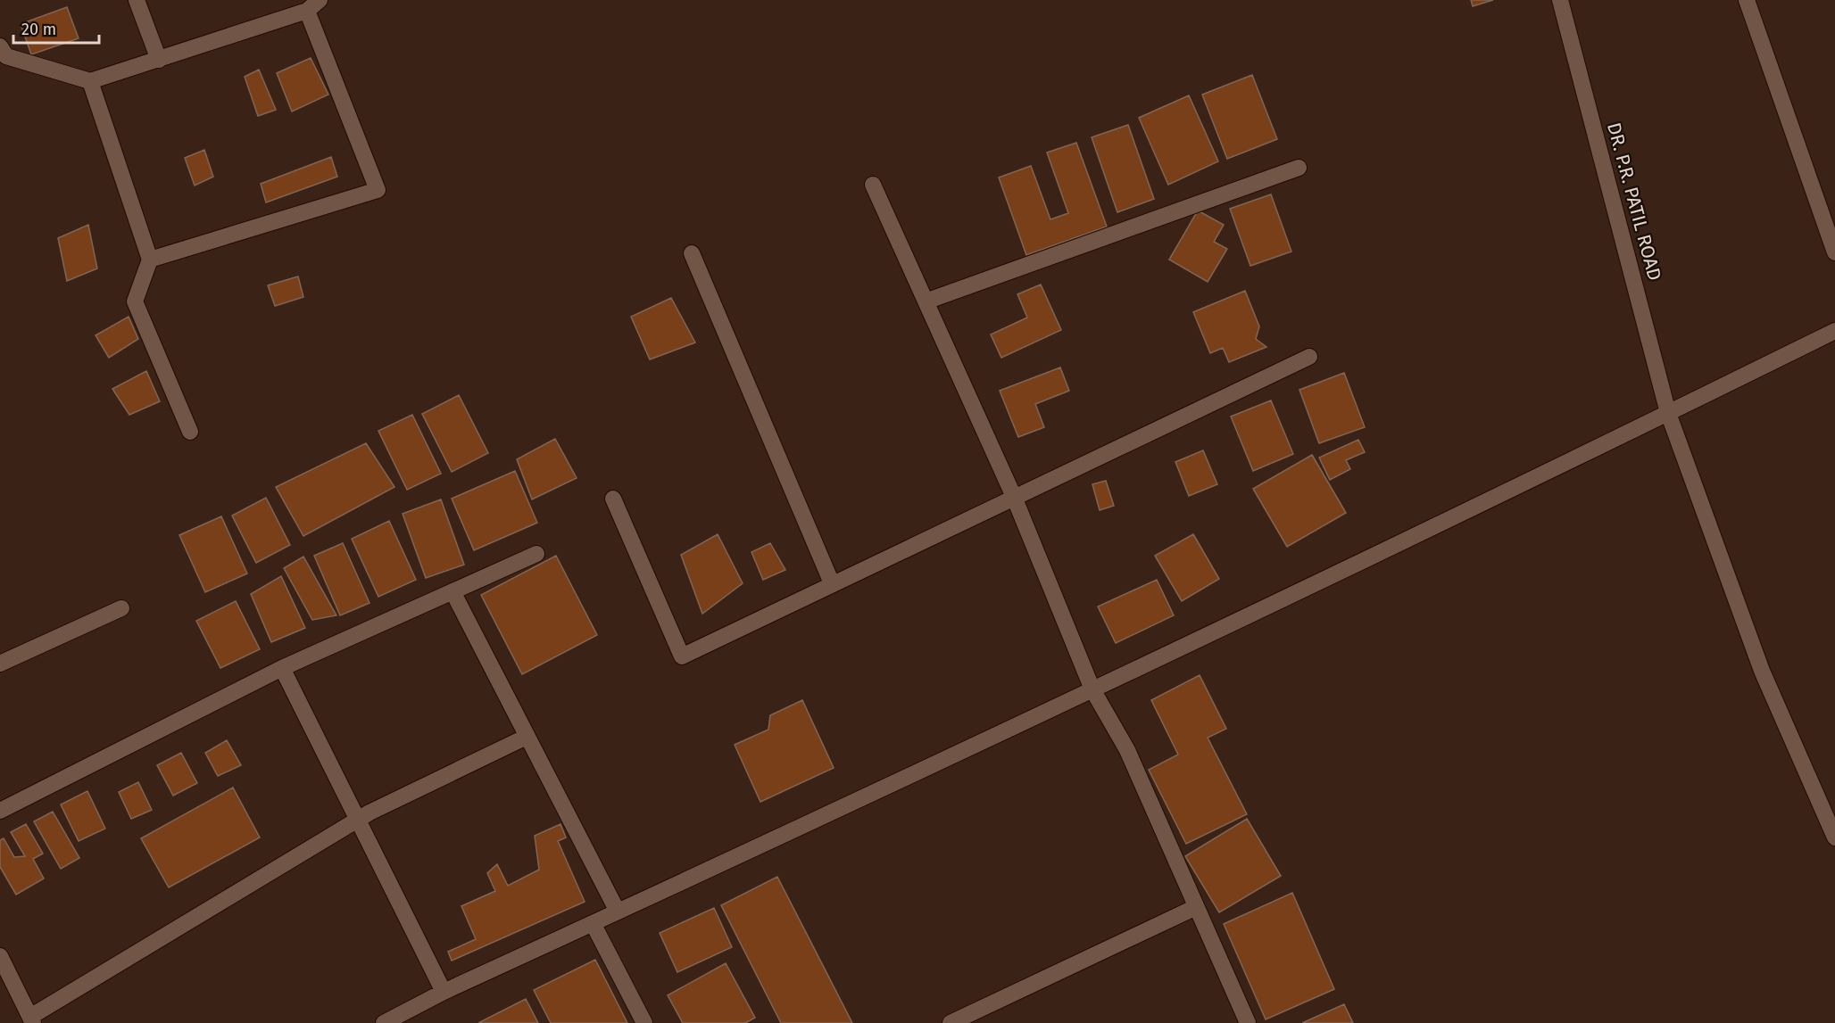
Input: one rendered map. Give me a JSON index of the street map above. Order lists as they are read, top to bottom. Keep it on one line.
{"streets":{"street":["DR. P.R. PATIL ROAD"]},"scale_bar":"20 m"}
